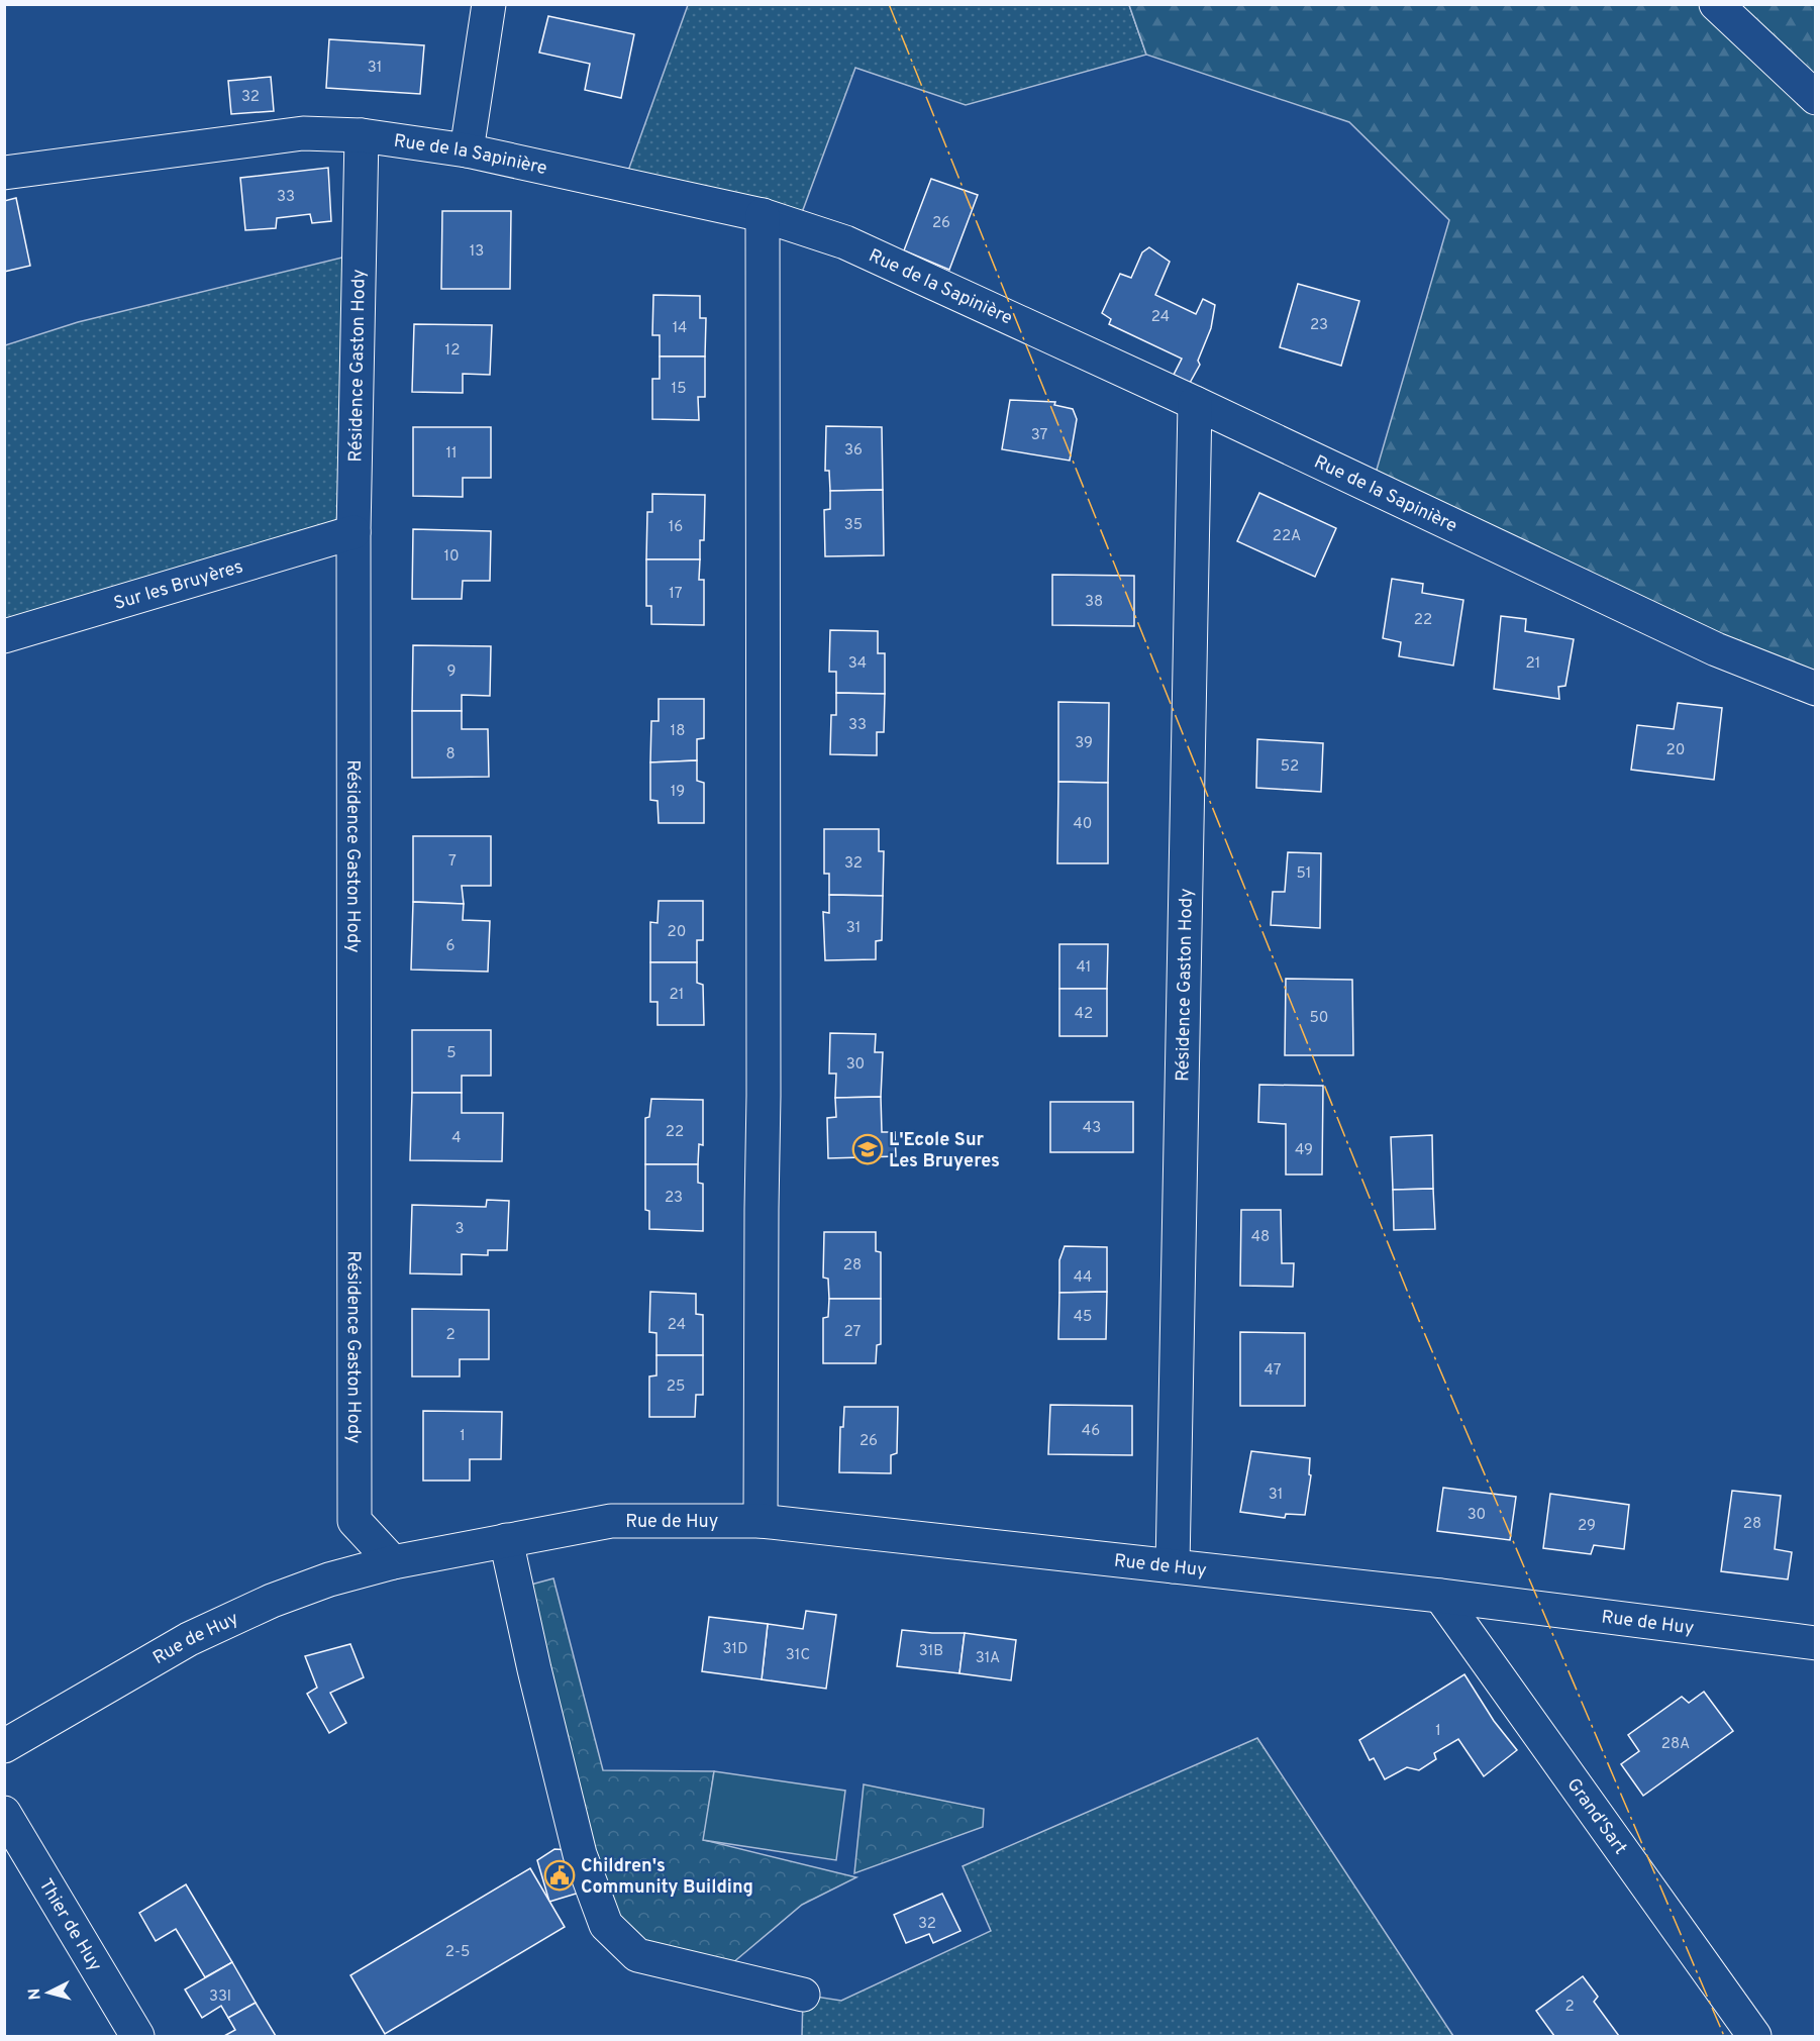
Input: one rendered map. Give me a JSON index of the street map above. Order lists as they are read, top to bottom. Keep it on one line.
{"streets":{"street":["Rue de la Sapinière","Résidence Gaston Hody","Sur les Bruyères","Rue de Huy","Grand'Sart","Thier de Huy"]},"crossings":[["Rue de la Sapinière","Résidence Gaston Hody"],["Résidence Gaston Hody","Sur les Bruyères"],["Résidence Gaston Hody","Rue de Huy"],["Rue de Huy","Grand'Sart"]],"places":{"school or university":["L'Ecole Sur Les Bruyeres"],"public building":["Children's Community Building"]},"house_numbers":["31","32","33","26","13","24","23","14","12","15","37","36","11","35","16","22A","10","17","38","22","34","21","9","33","18","39","20","8","52","19","40","7","32","51","31","20","6","41","21","42","50","5","30","43","22","4","49","23","3","48","28","44","45","24","27","2","47","25","46","1","26","31","30","28","29","31D","31B","31C","31A","1","28A","32","2-5","33I","2"],"north":"left"}
